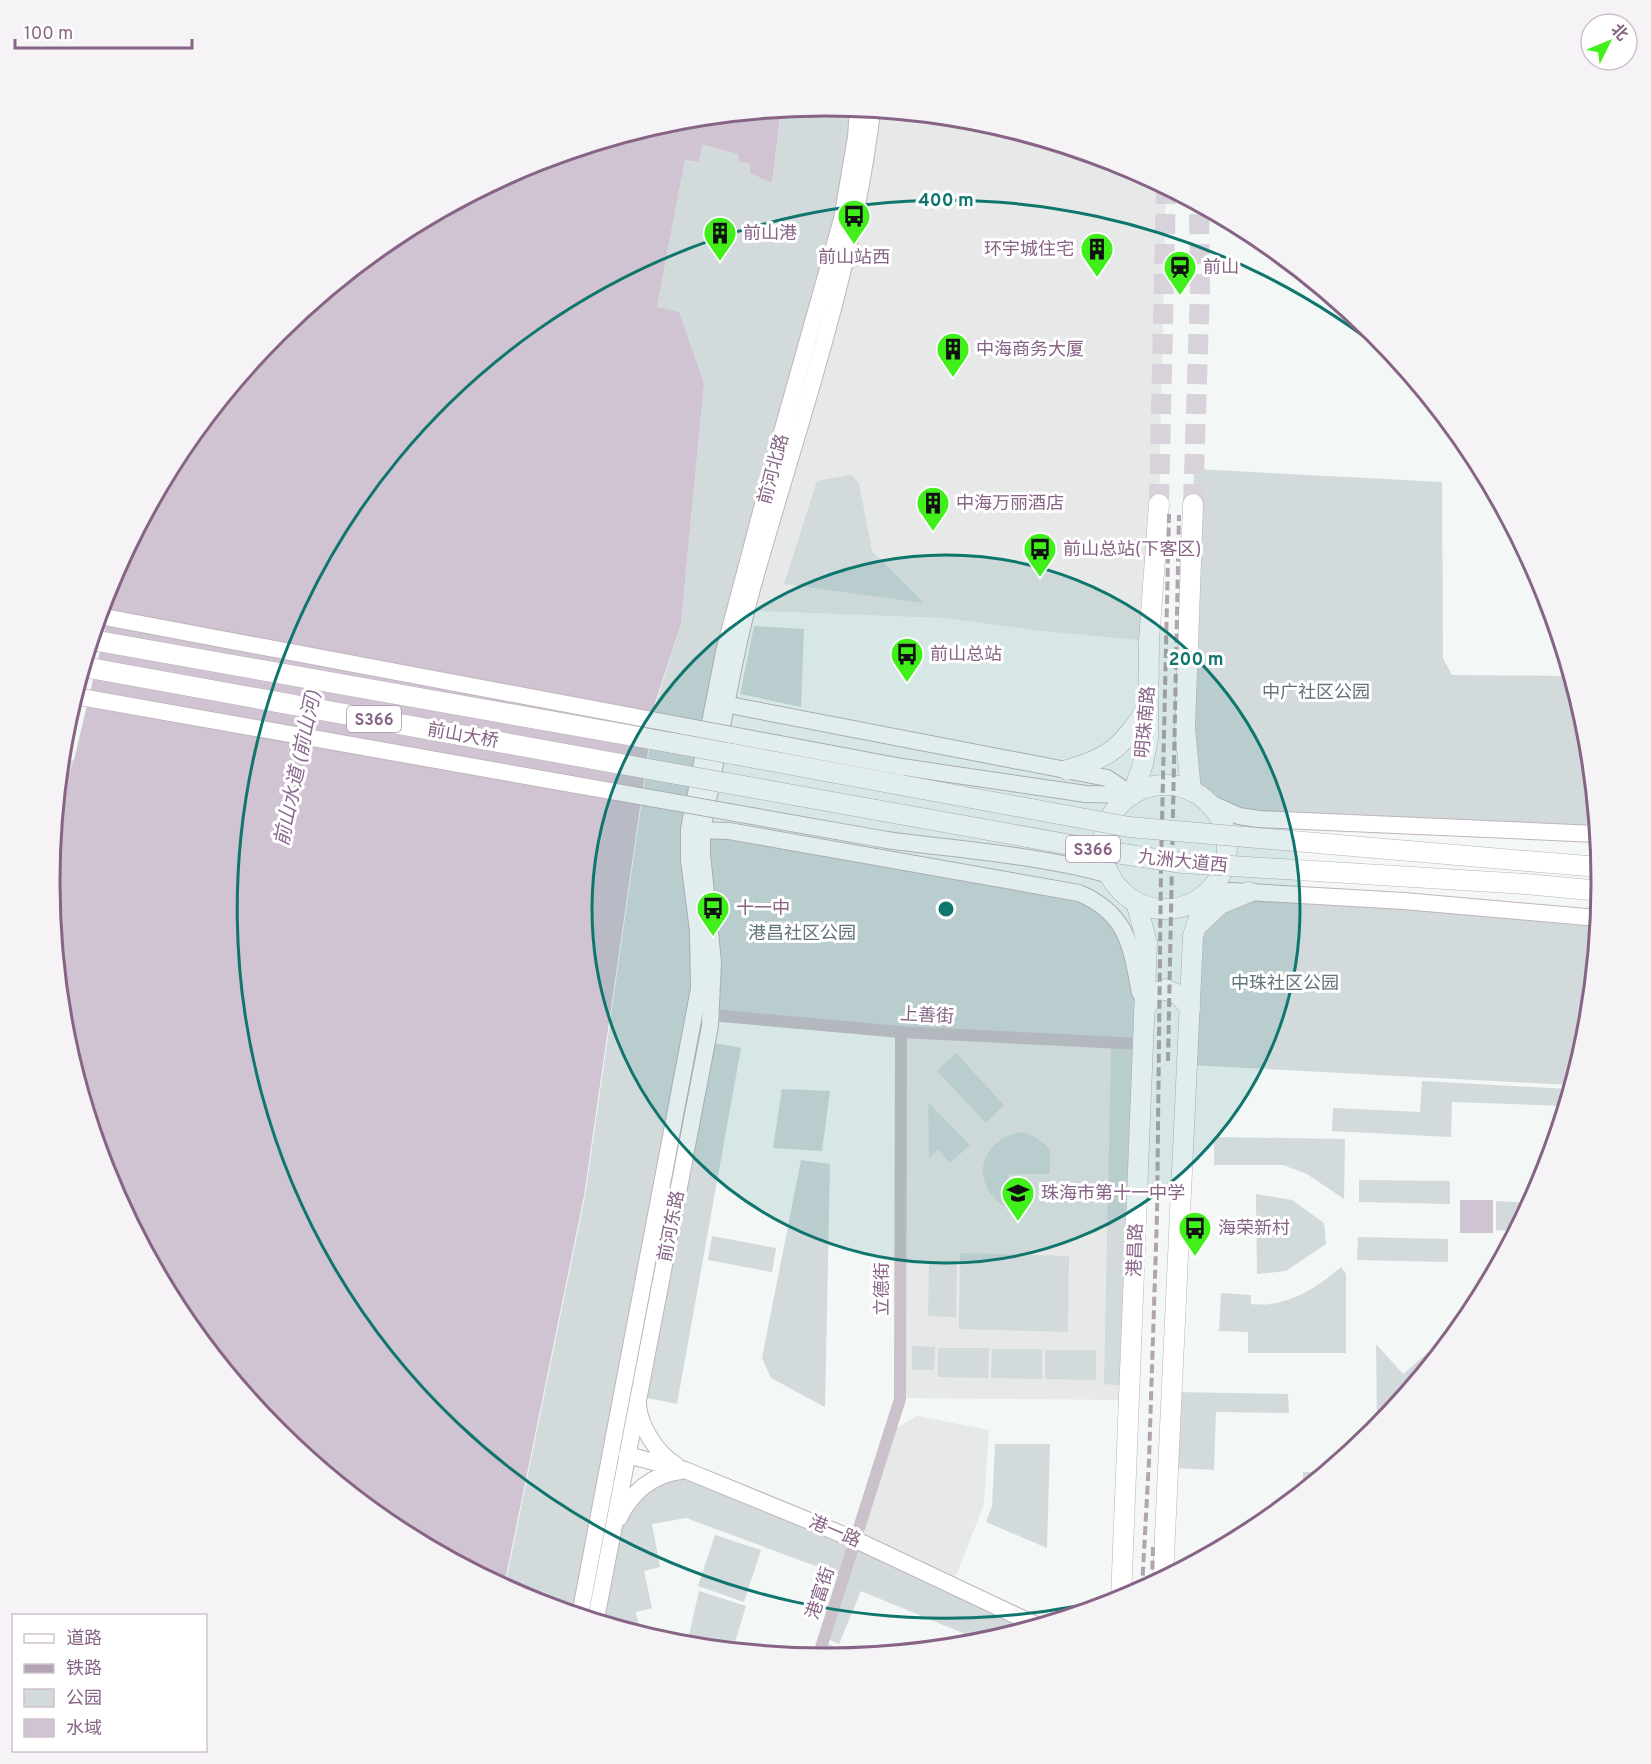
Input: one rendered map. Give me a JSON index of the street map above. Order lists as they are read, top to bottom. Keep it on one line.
{"streets":{"main road":["前河北路","S366","明珠南路","前山大桥","九洲大道西","前河东路","港昌路","港一路"],"street":["上善街","立德街","港富街"]},"crossings":[["前河北路","前河东路"],["明珠南路","港昌路"],["前山大桥","九洲大道西"],["上善街","前河东路"],["上善街","港昌路"],["上善街","立德街"],["前河东路","港一路"],["立德街","港一路"],["立德街","港富街"],["港一路","港富街"]],"water":["前山水道 (前山河)"],"parks":["中广社区公园","港昌社区公园","中珠社区公园"],"places":{"bus stop":["前山站西","前山总站(下客区)","前山总站","十一中","海荣新村"],"building":["前山港","环宇城住宅","中海商务大厦","中海万丽酒店"],"station":["前山"],"school or university":["珠海市第十一中学"]},"legend":["道路","铁路","公园","水域"],"scale_bar":"100 m","north":"top right","rings":["400 m","200 m"]}
